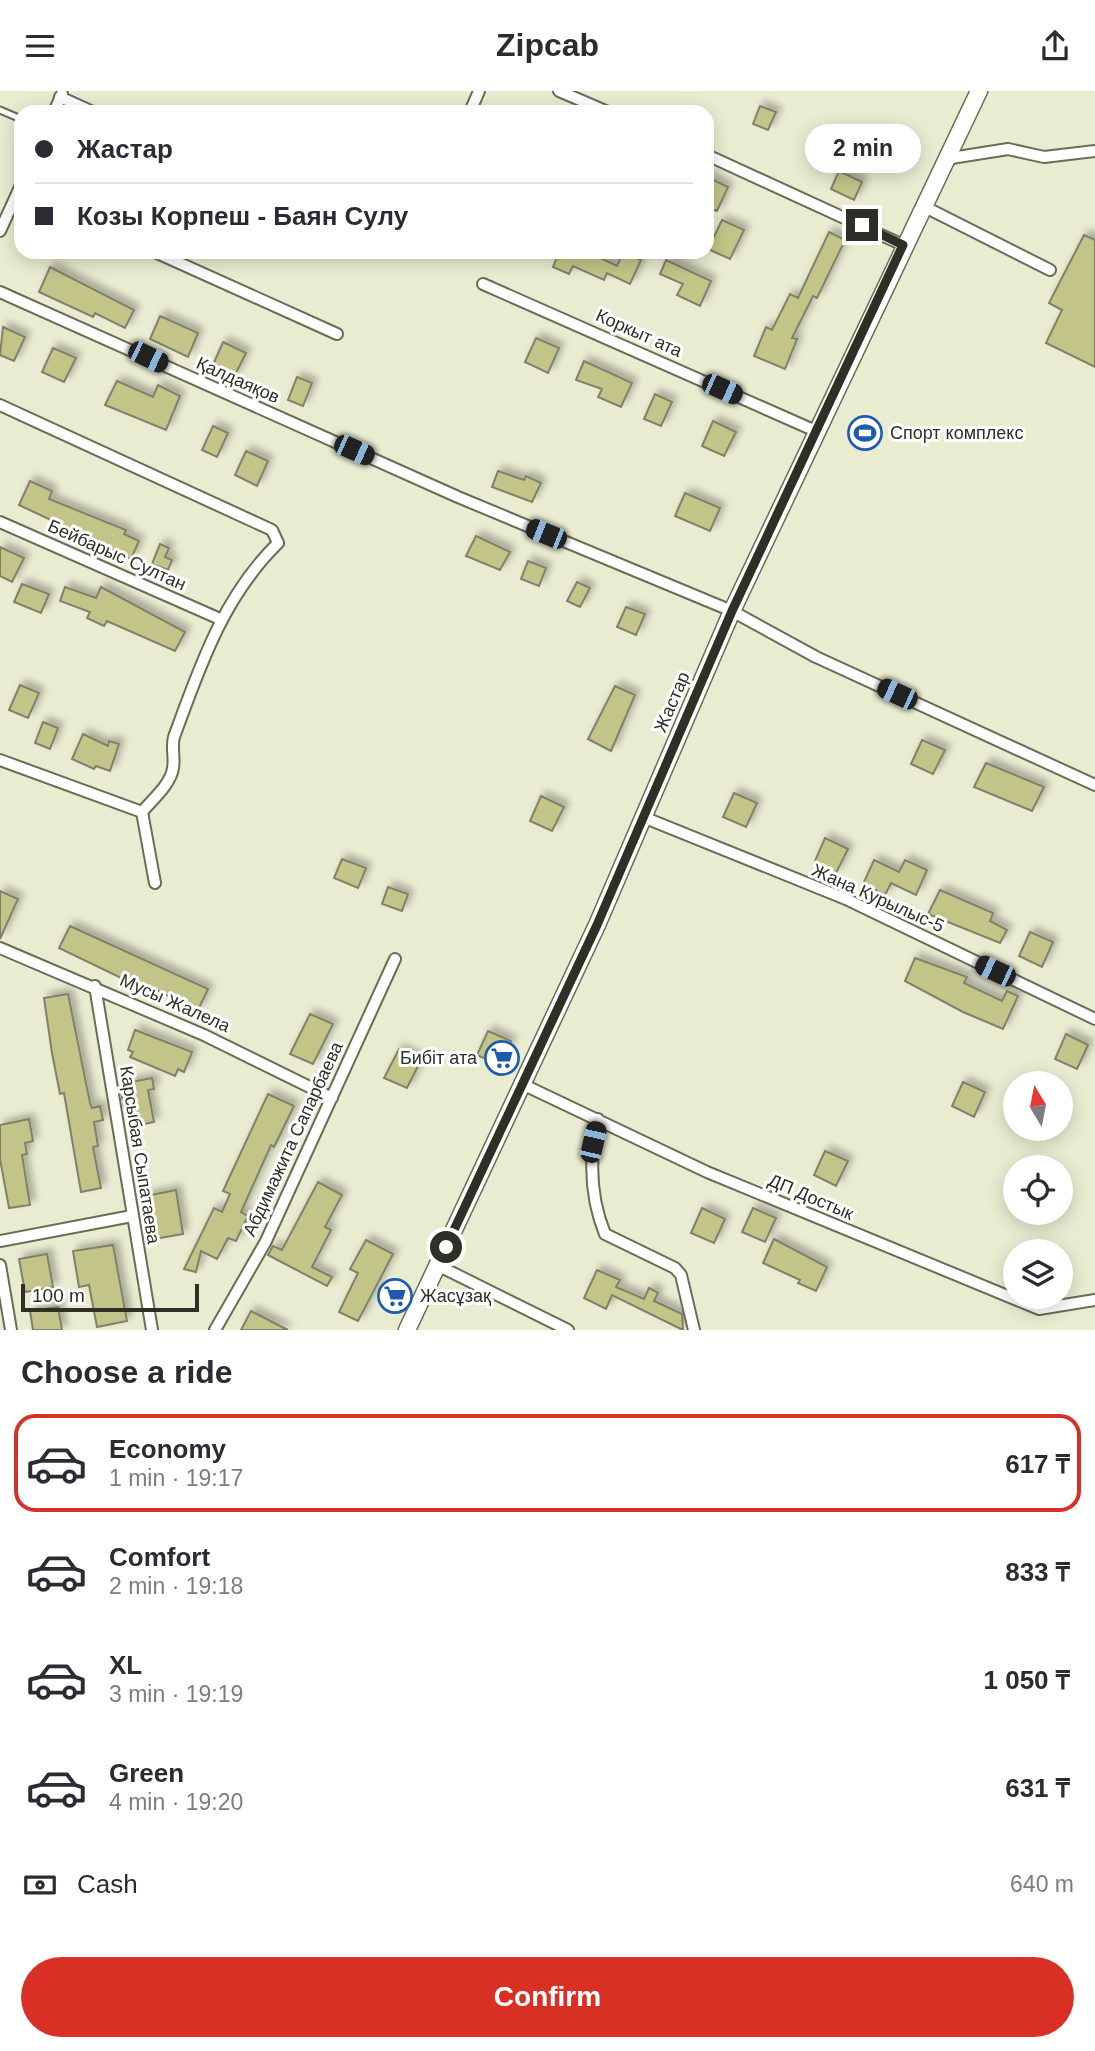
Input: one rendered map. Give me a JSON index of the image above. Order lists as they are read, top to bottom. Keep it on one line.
{"streets":{"street":["Коркыт ата","Қалдаяқов","Бейбарыс Султан","Жастар","Жана Курылыс-5","Мусы Жалела","Абдимажита Сапарбаева","Карсыбая Сыпатаева","ДП Достык"]},"crossings":[["Коркыт ата","Жастар"],["Қалдаяқов","Жастар"],["Жастар","Жана Курылыс-5"],["Жастар","ДП Достык"],["Мусы Жалела","Абдимажита Сапарбаева"],["Мусы Жалела","Карсыбая Сыпатаева"]],"places":{"sports":["Спорт комплекс"],"supermarket":["Бибіт ата","Жасұзақ"]},"scale_bar":"100 m","north":"top","page":{"header":"Zipcab","banner":["Жастар","Козы Корпеш - Баян Сулу"],"bubble":"2 min","scale":"100 m","heading":"Choose a ride","list":[{"name":"Economy","note":"1 min · 19:17","value":"617 ₸"},{"name":"Comfort","note":"2 min · 19:18","value":"833 ₸"},{"name":"XL","note":"3 min · 19:19","value":"1 050 ₸"},{"name":"Green","note":"4 min · 19:20","value":"631 ₸"}],"pay":["Cash","640 m"],"buttons":"Confirm"}}
